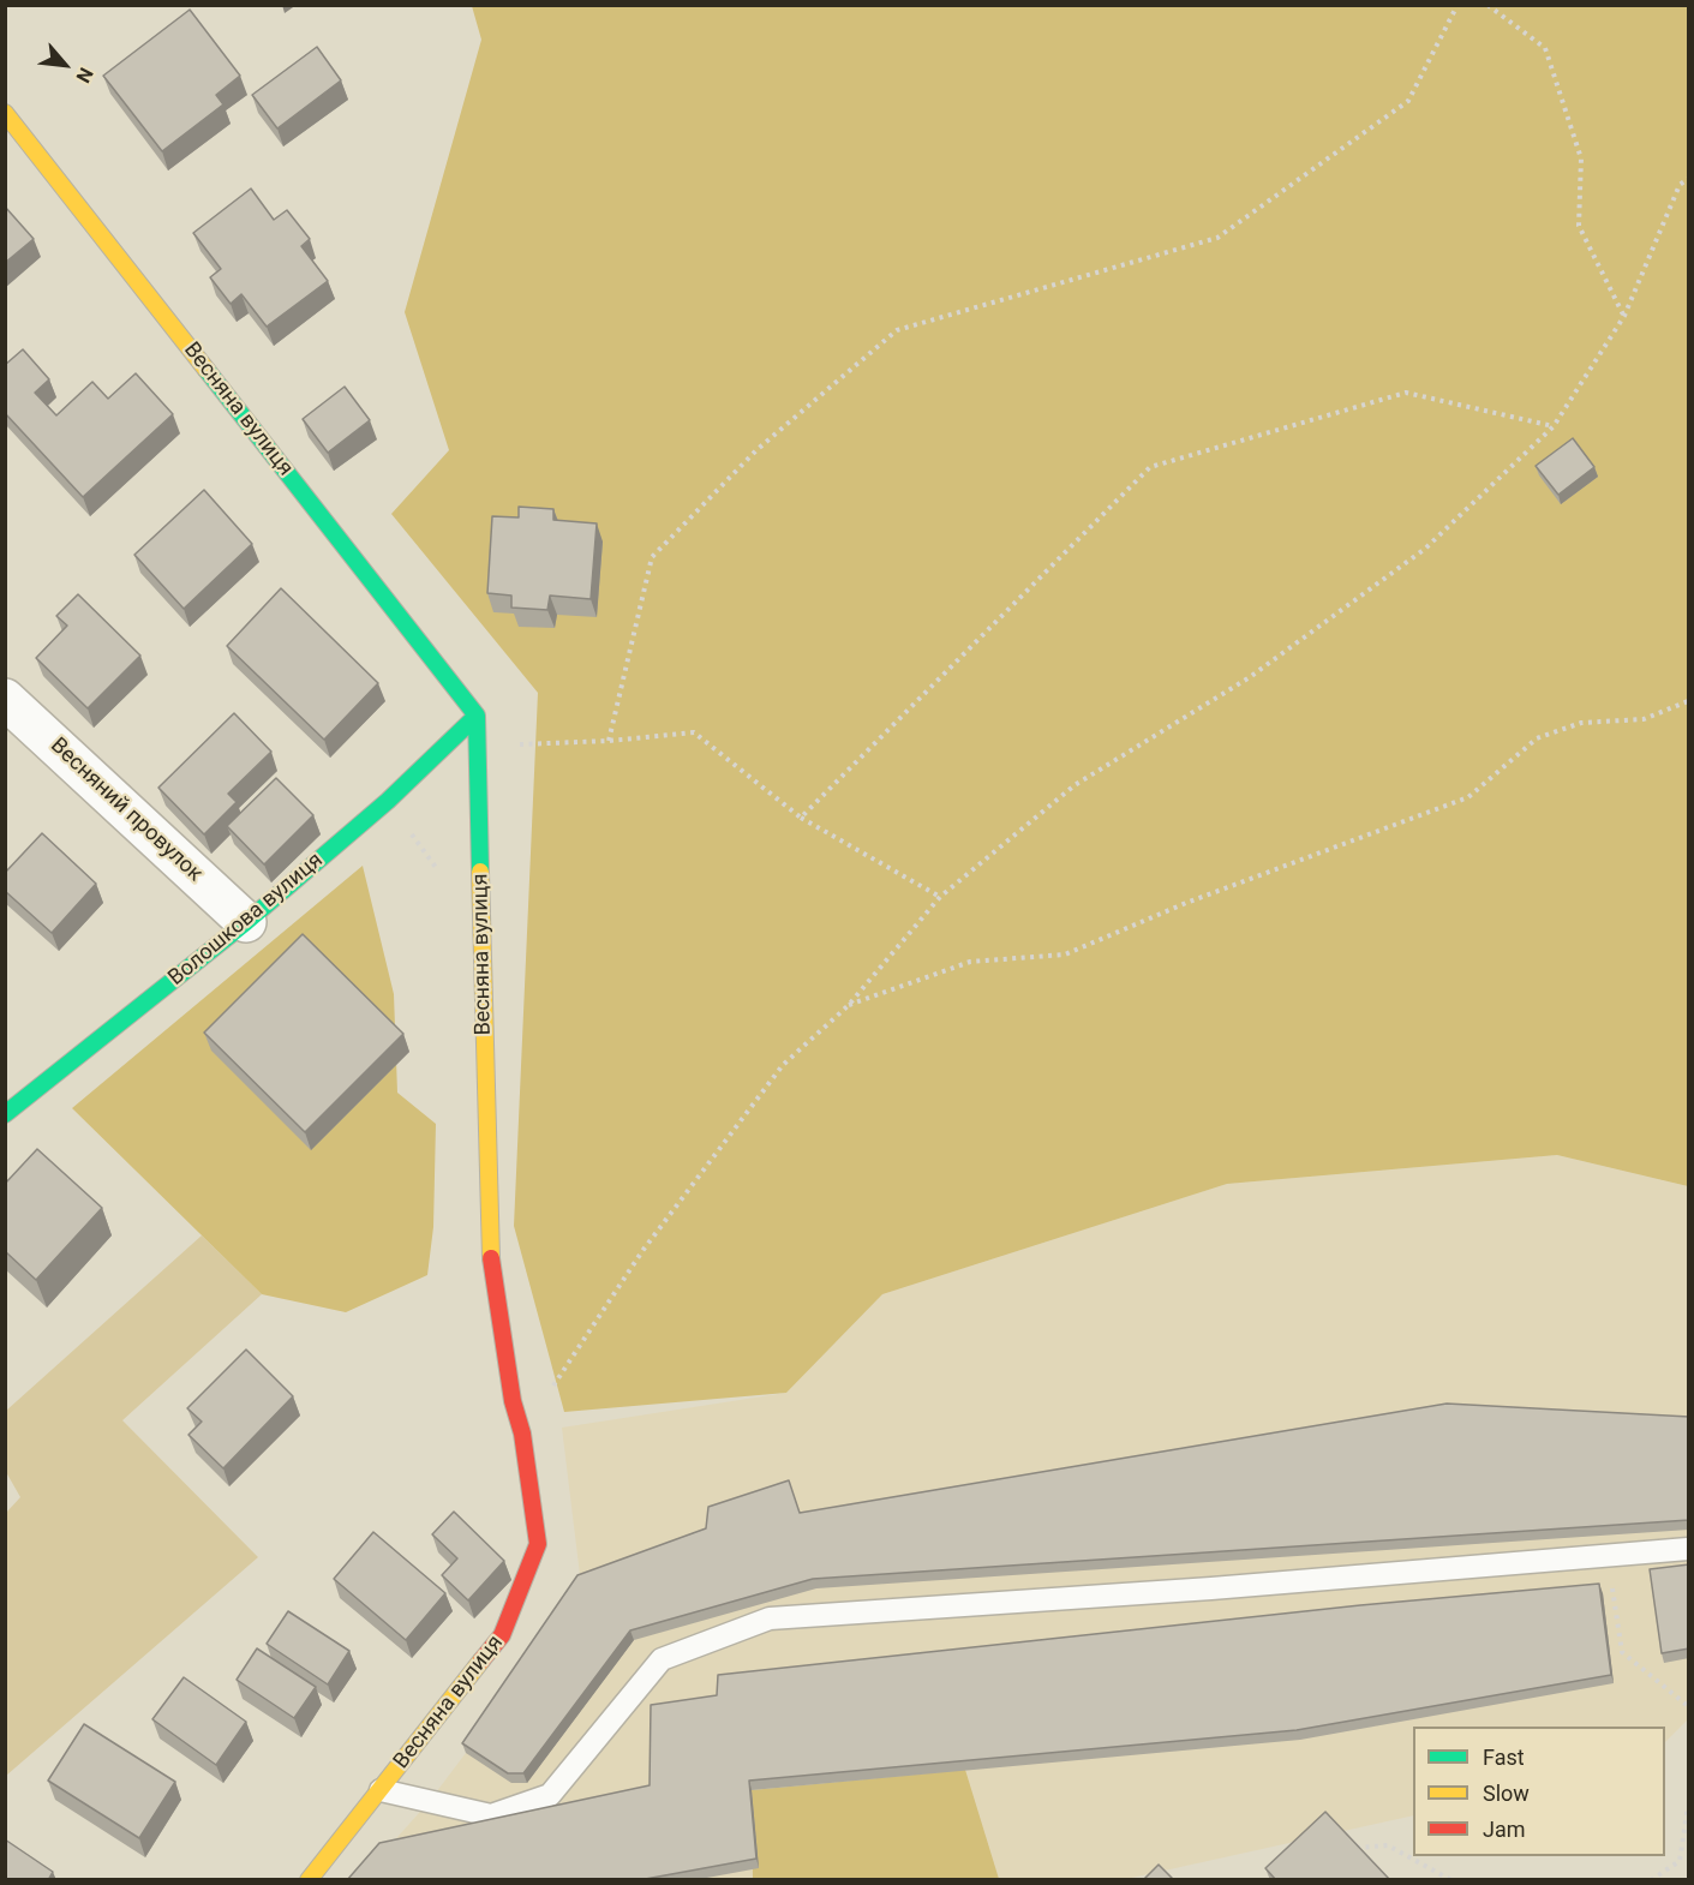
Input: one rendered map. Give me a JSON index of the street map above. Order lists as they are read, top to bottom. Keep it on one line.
{"streets":{"street":["Весняна вулиця","Весняний провулок","Волошкова вулиця"]},"crossings":[["Весняна вулиця","Волошкова вулиця"],["Весняний провулок","Волошкова вулиця"]],"legend":["Fast","Slow","Jam"],"north":"bottom right"}
